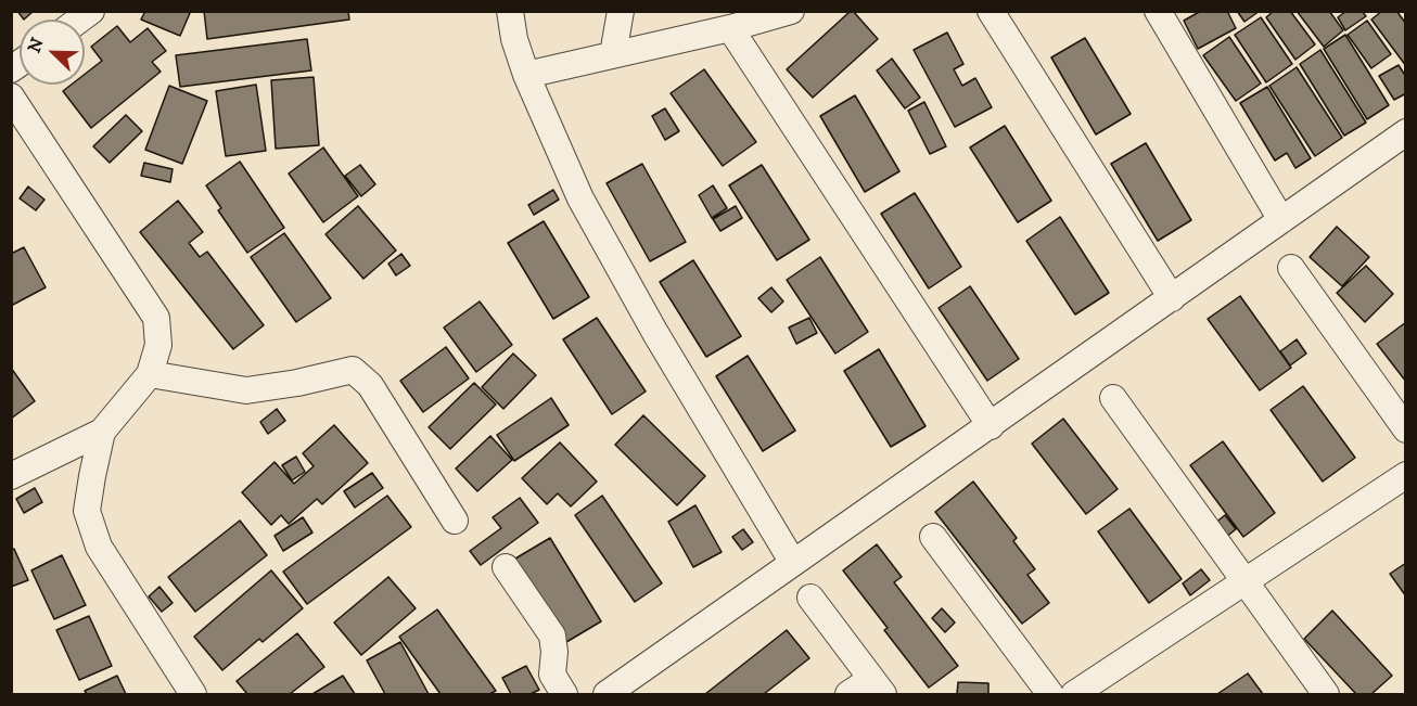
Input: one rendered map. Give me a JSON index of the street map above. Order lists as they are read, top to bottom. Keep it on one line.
{"north":"top left"}
